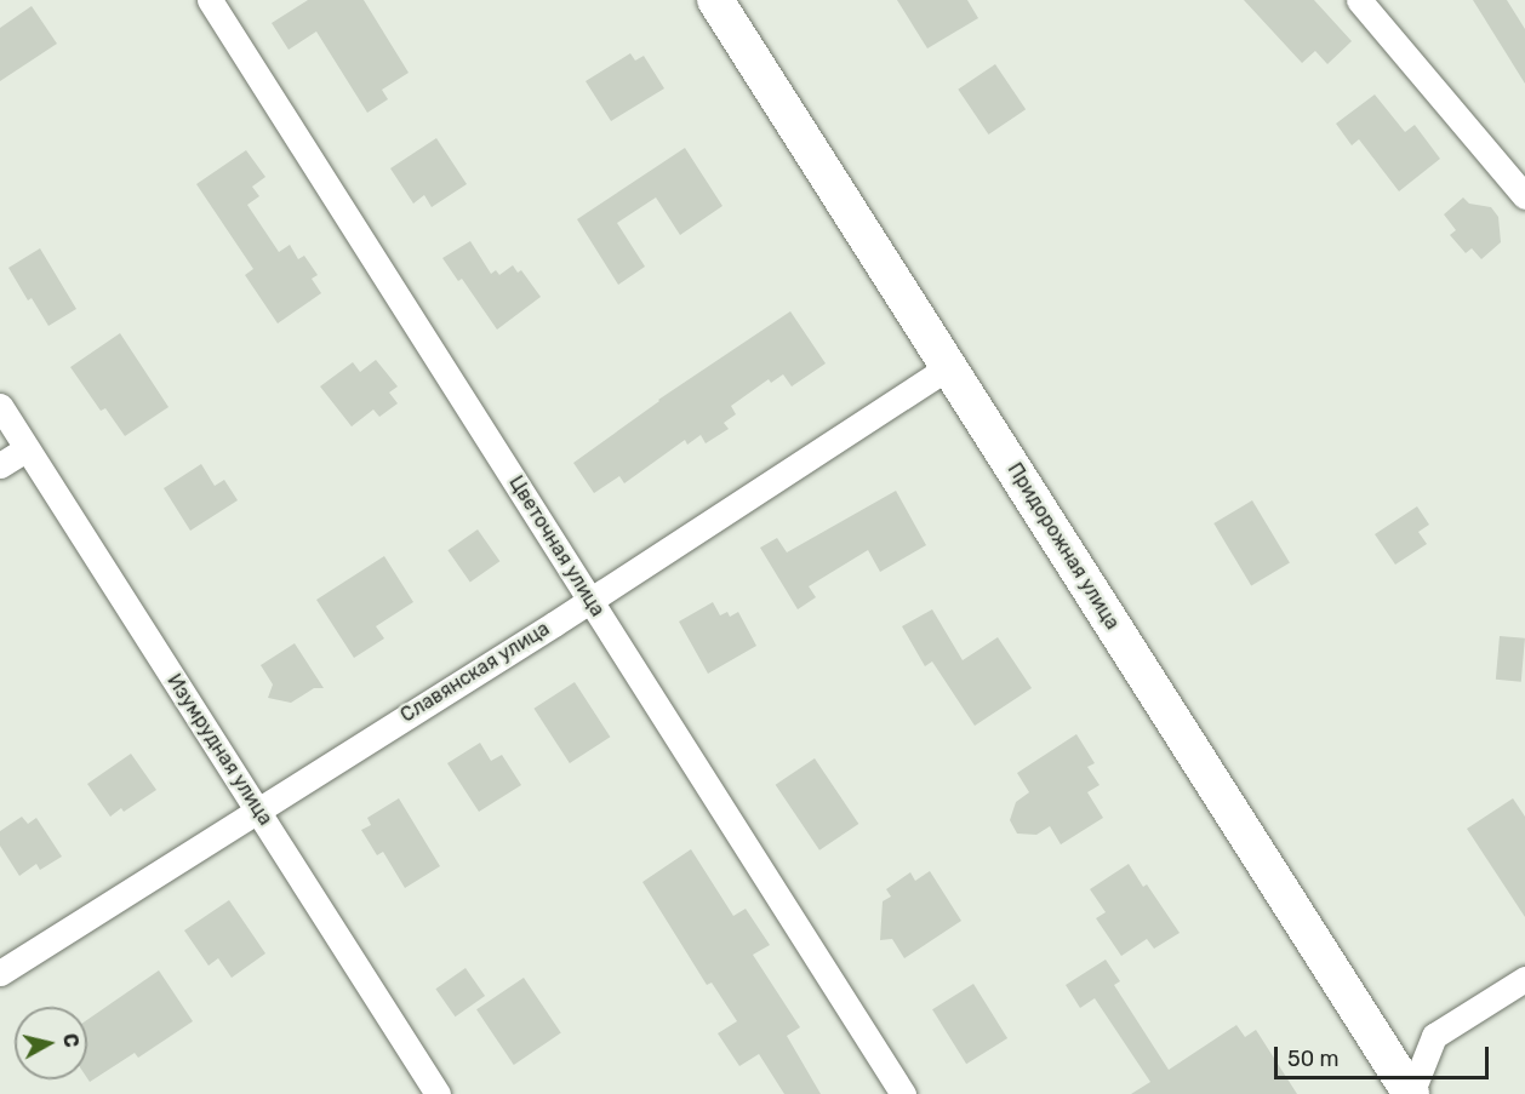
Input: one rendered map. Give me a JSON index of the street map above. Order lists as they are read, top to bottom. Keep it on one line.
{"streets":{"street":["Цветочная улица","Придорожная улица","Славянская улица","Изумрудная улица"]},"crossings":[["Цветочная улица","Славянская улица"],["Придорожная улица","Славянская улица"],["Славянская улица","Изумрудная улица"]],"scale_bar":"50 m","north":"right"}
